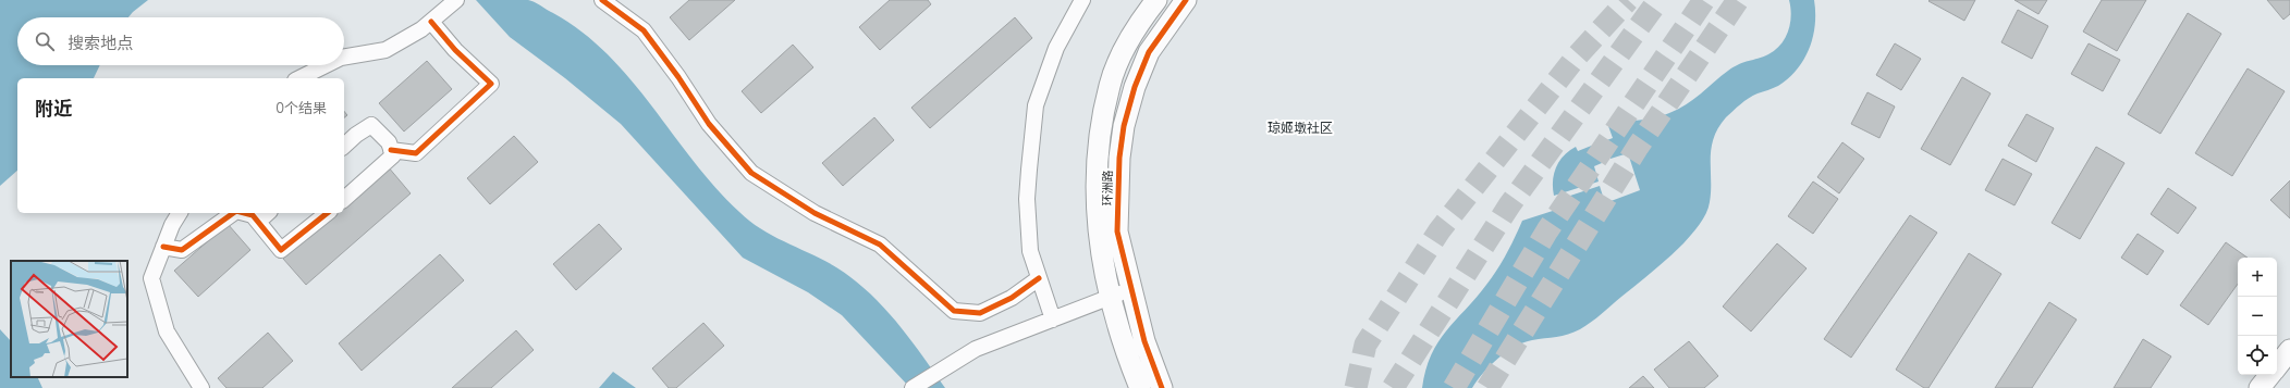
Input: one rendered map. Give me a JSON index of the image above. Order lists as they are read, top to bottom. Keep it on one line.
{"streets":{"street":["环洲路"]},"districts":["琼姬墩社区"],"page":{"search":"搜索地点","heading":["附近","0个结果"],"map_buttons":["+","−"]}}
